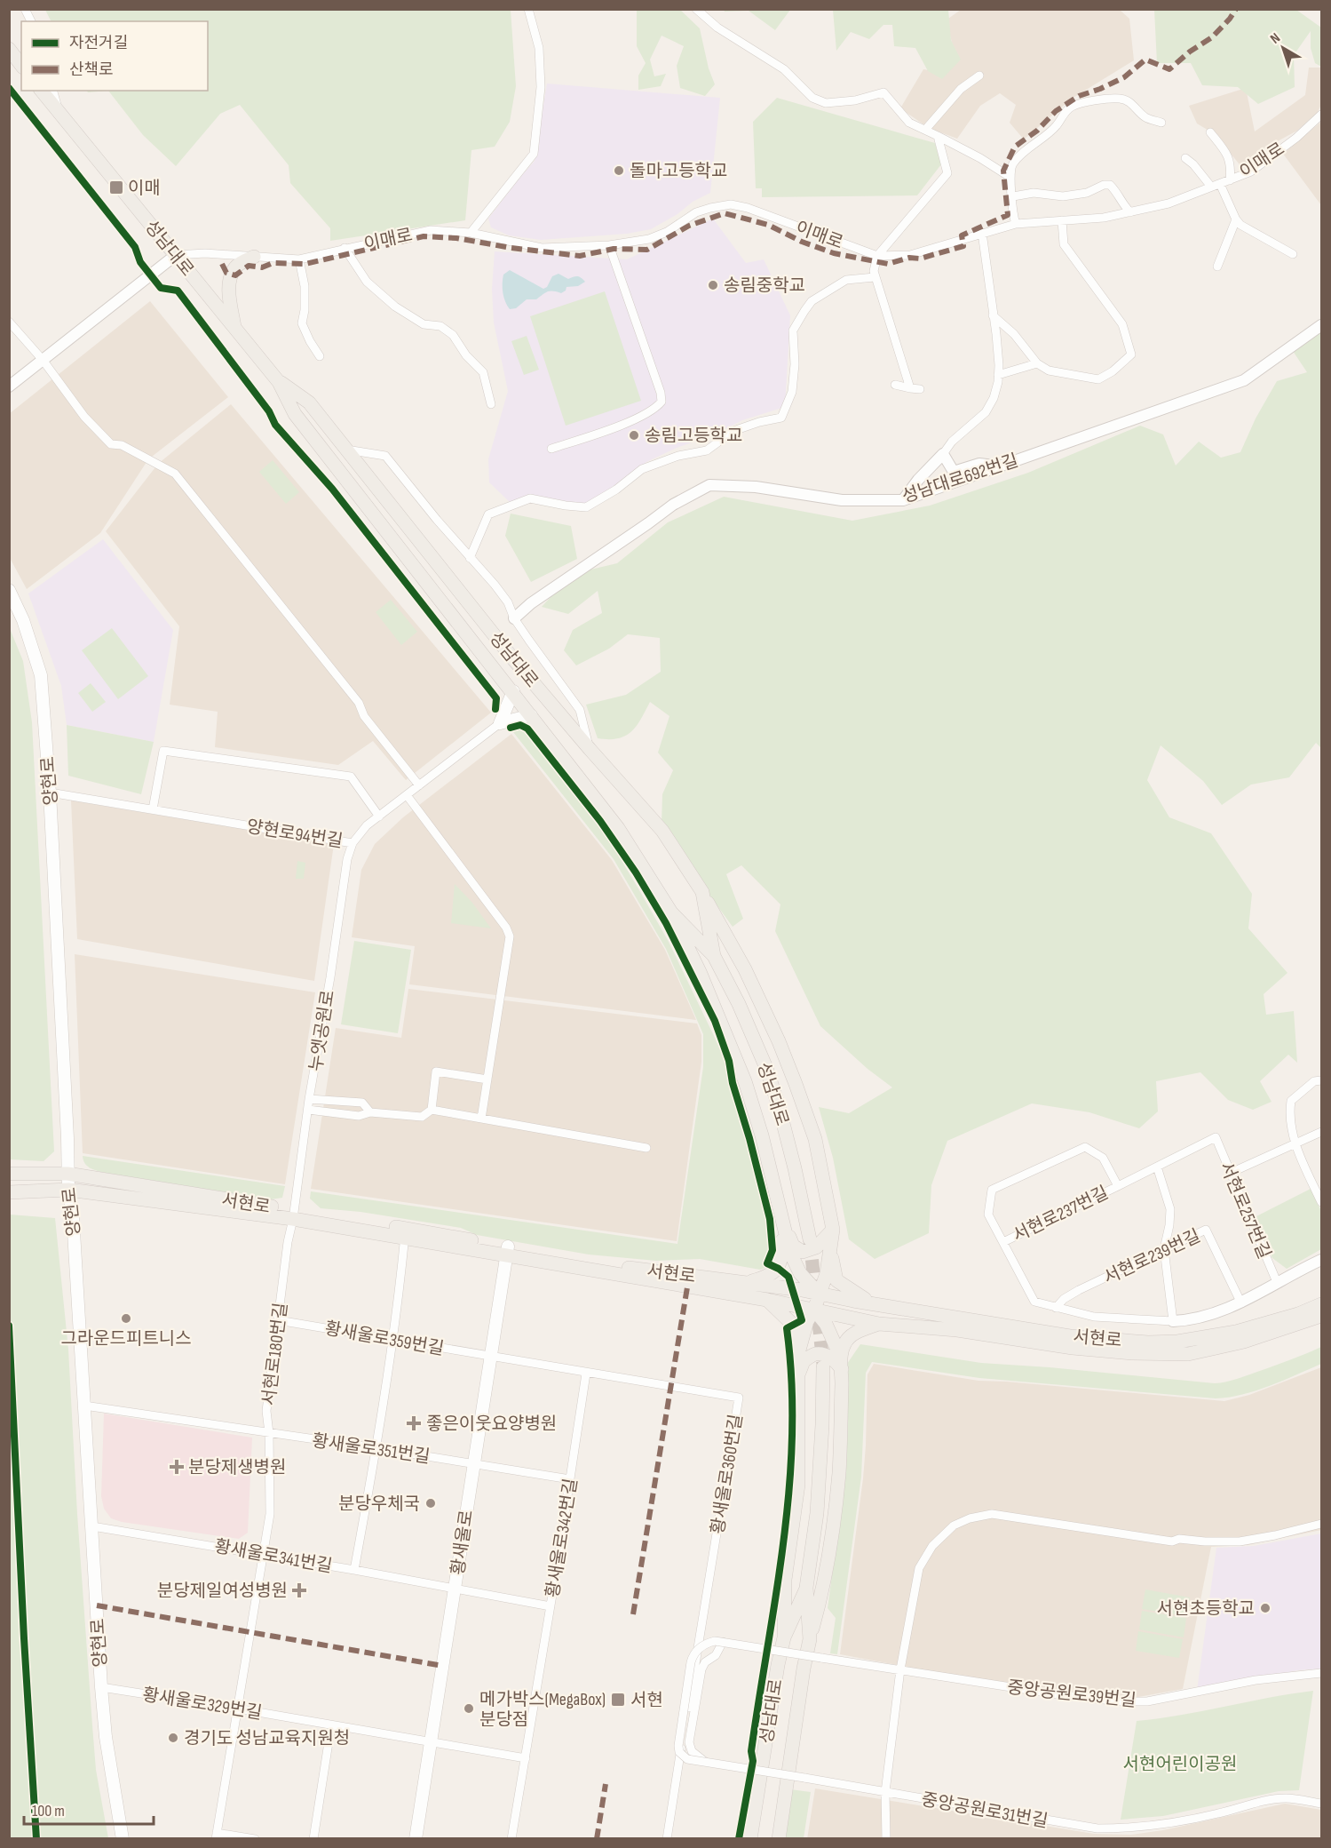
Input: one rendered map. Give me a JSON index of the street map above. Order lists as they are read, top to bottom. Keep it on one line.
{"streets":{"main road":["성남대로","양현로","서현로","황새울로"],"street":["이매로","성남대로692번길","양현로94번길","누엣공원로","서현로257번길","서현로237번길","서현로239번길","황새울로359번길","서현로180번길","황새울로351번길","황새울로360번길","황새울로342번길","황새울로341번길","중앙공원로39번길","황새울로329번길","중앙공원로31번길"]},"crossings":[["이매로","성남대로"],["양현로","양현로94번길"],["양현로","서현로"],["양현로","황새울로351번길"],["양현로","황새울로341번길"],["양현로","황새울로329번길"],["양현로94번길","누엣공원로"],["누엣공원로","서현로"],["누엣공원로","서현로180번길"],["서현로","서현로180번길"],["서현로","황새울로"],["서현로257번길","서현로237번길"],["서현로237번길","서현로239번길"],["황새울로359번길","서현로180번길"],["황새울로359번길","황새울로360번길"],["황새울로359번길","황새울로"],["서현로180번길","황새울로351번길"],["서현로180번길","황새울로341번길"],["서현로180번길","황새울로329번길"],["황새울로351번길","황새울로342번길"],["황새울로351번길","황새울로"],["황새울로360번길","황새울로342번길"],["황새울로360번길","황새울로"],["황새울로342번길","황새울로"],["황새울로342번길","황새울로341번길"],["황새울로","황새울로341번길"],["황새울로","황새울로329번길"],["중앙공원로39번길","중앙공원로31번길"]],"parks":["서현어린이공원"],"places":{"other":["돌마고등학교","송림중학교","송림고등학교","그라운드피트니스","분당우체국","서현초등학교","메가박스(MegaBox) 분당점","경기도 성남교육지원청"],"transit":["이매","서현"],"health":["좋은이웃요양병원","분당제생병원","분당제일여성병원"]},"legend":["자전거길","산책로"],"scale_bar":"100 m","north":"top left"}
